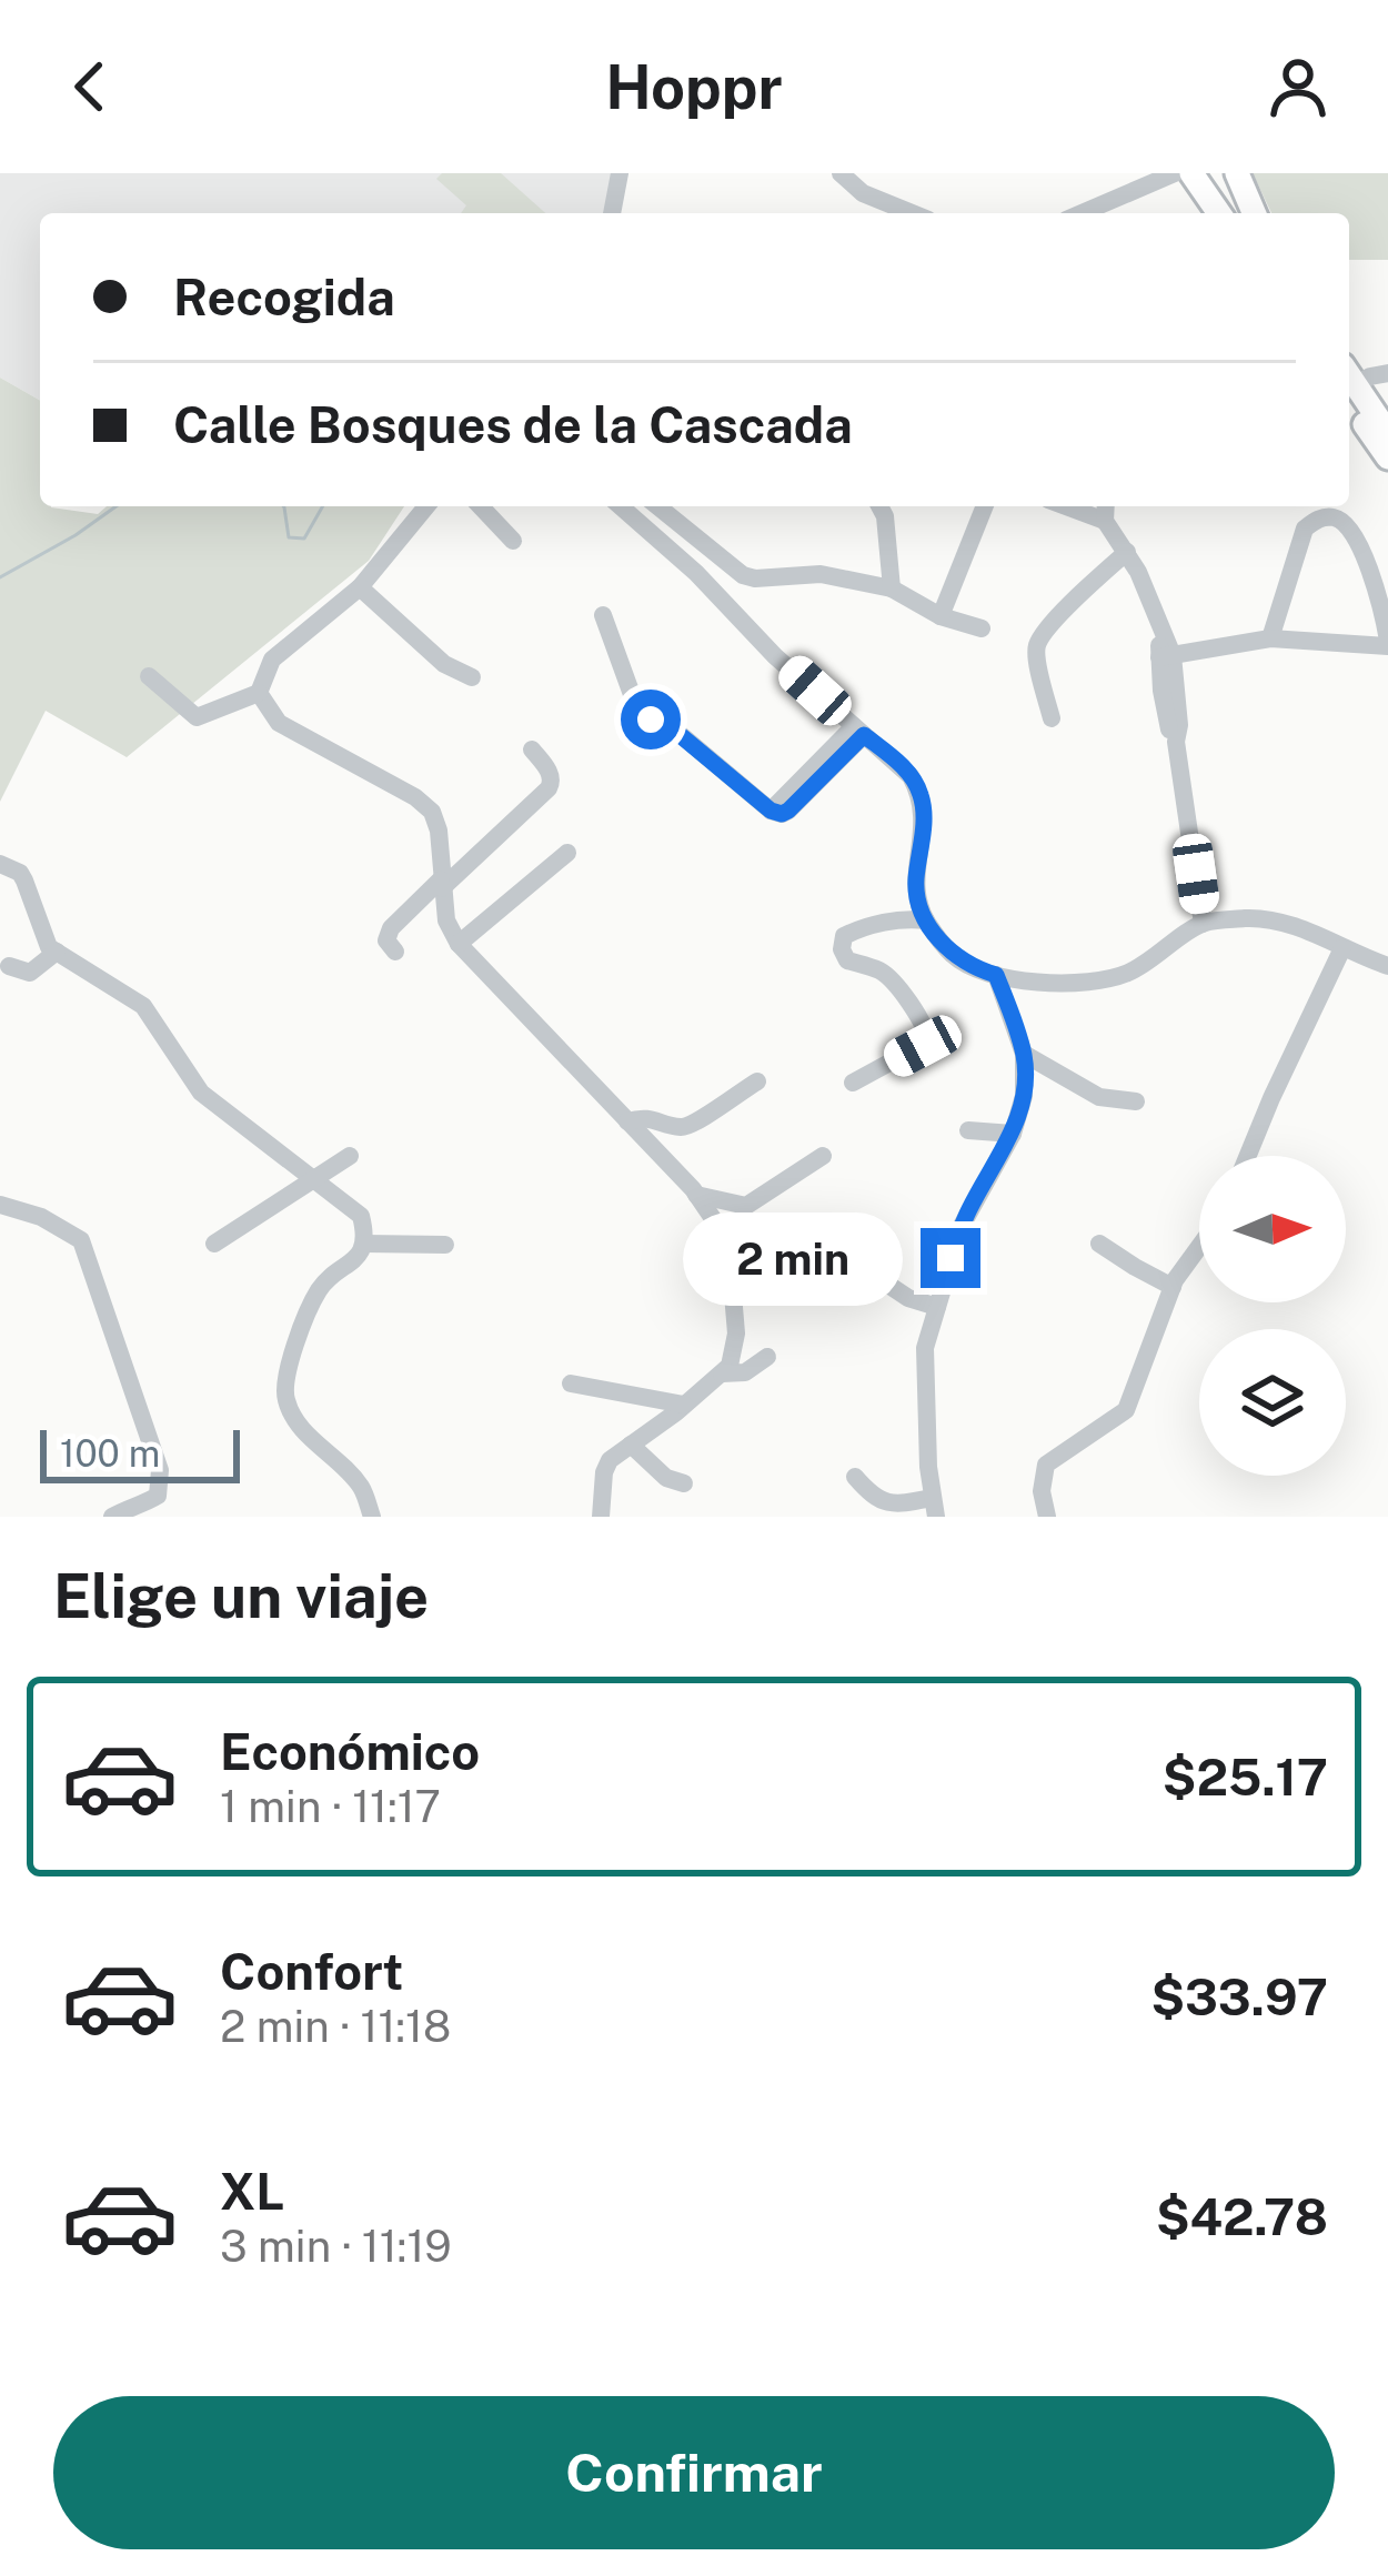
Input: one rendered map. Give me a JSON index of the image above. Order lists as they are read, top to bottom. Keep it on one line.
{"scale_bar":"100 m","north":"right","page":{"header":"Hoppr","banner":["Recogida","Calle Bosques de la Cascada"],"bubble":"2 min","scale":"100 m","heading":"Elige un viaje","list":[{"name":"Económico","note":"1 min · 11:17","value":"$25.17"},{"name":"Confort","note":"2 min · 11:18","value":"$33.97"},{"name":"XL","note":"3 min · 11:19","value":"$42.78"}],"buttons":"Confirmar"}}
